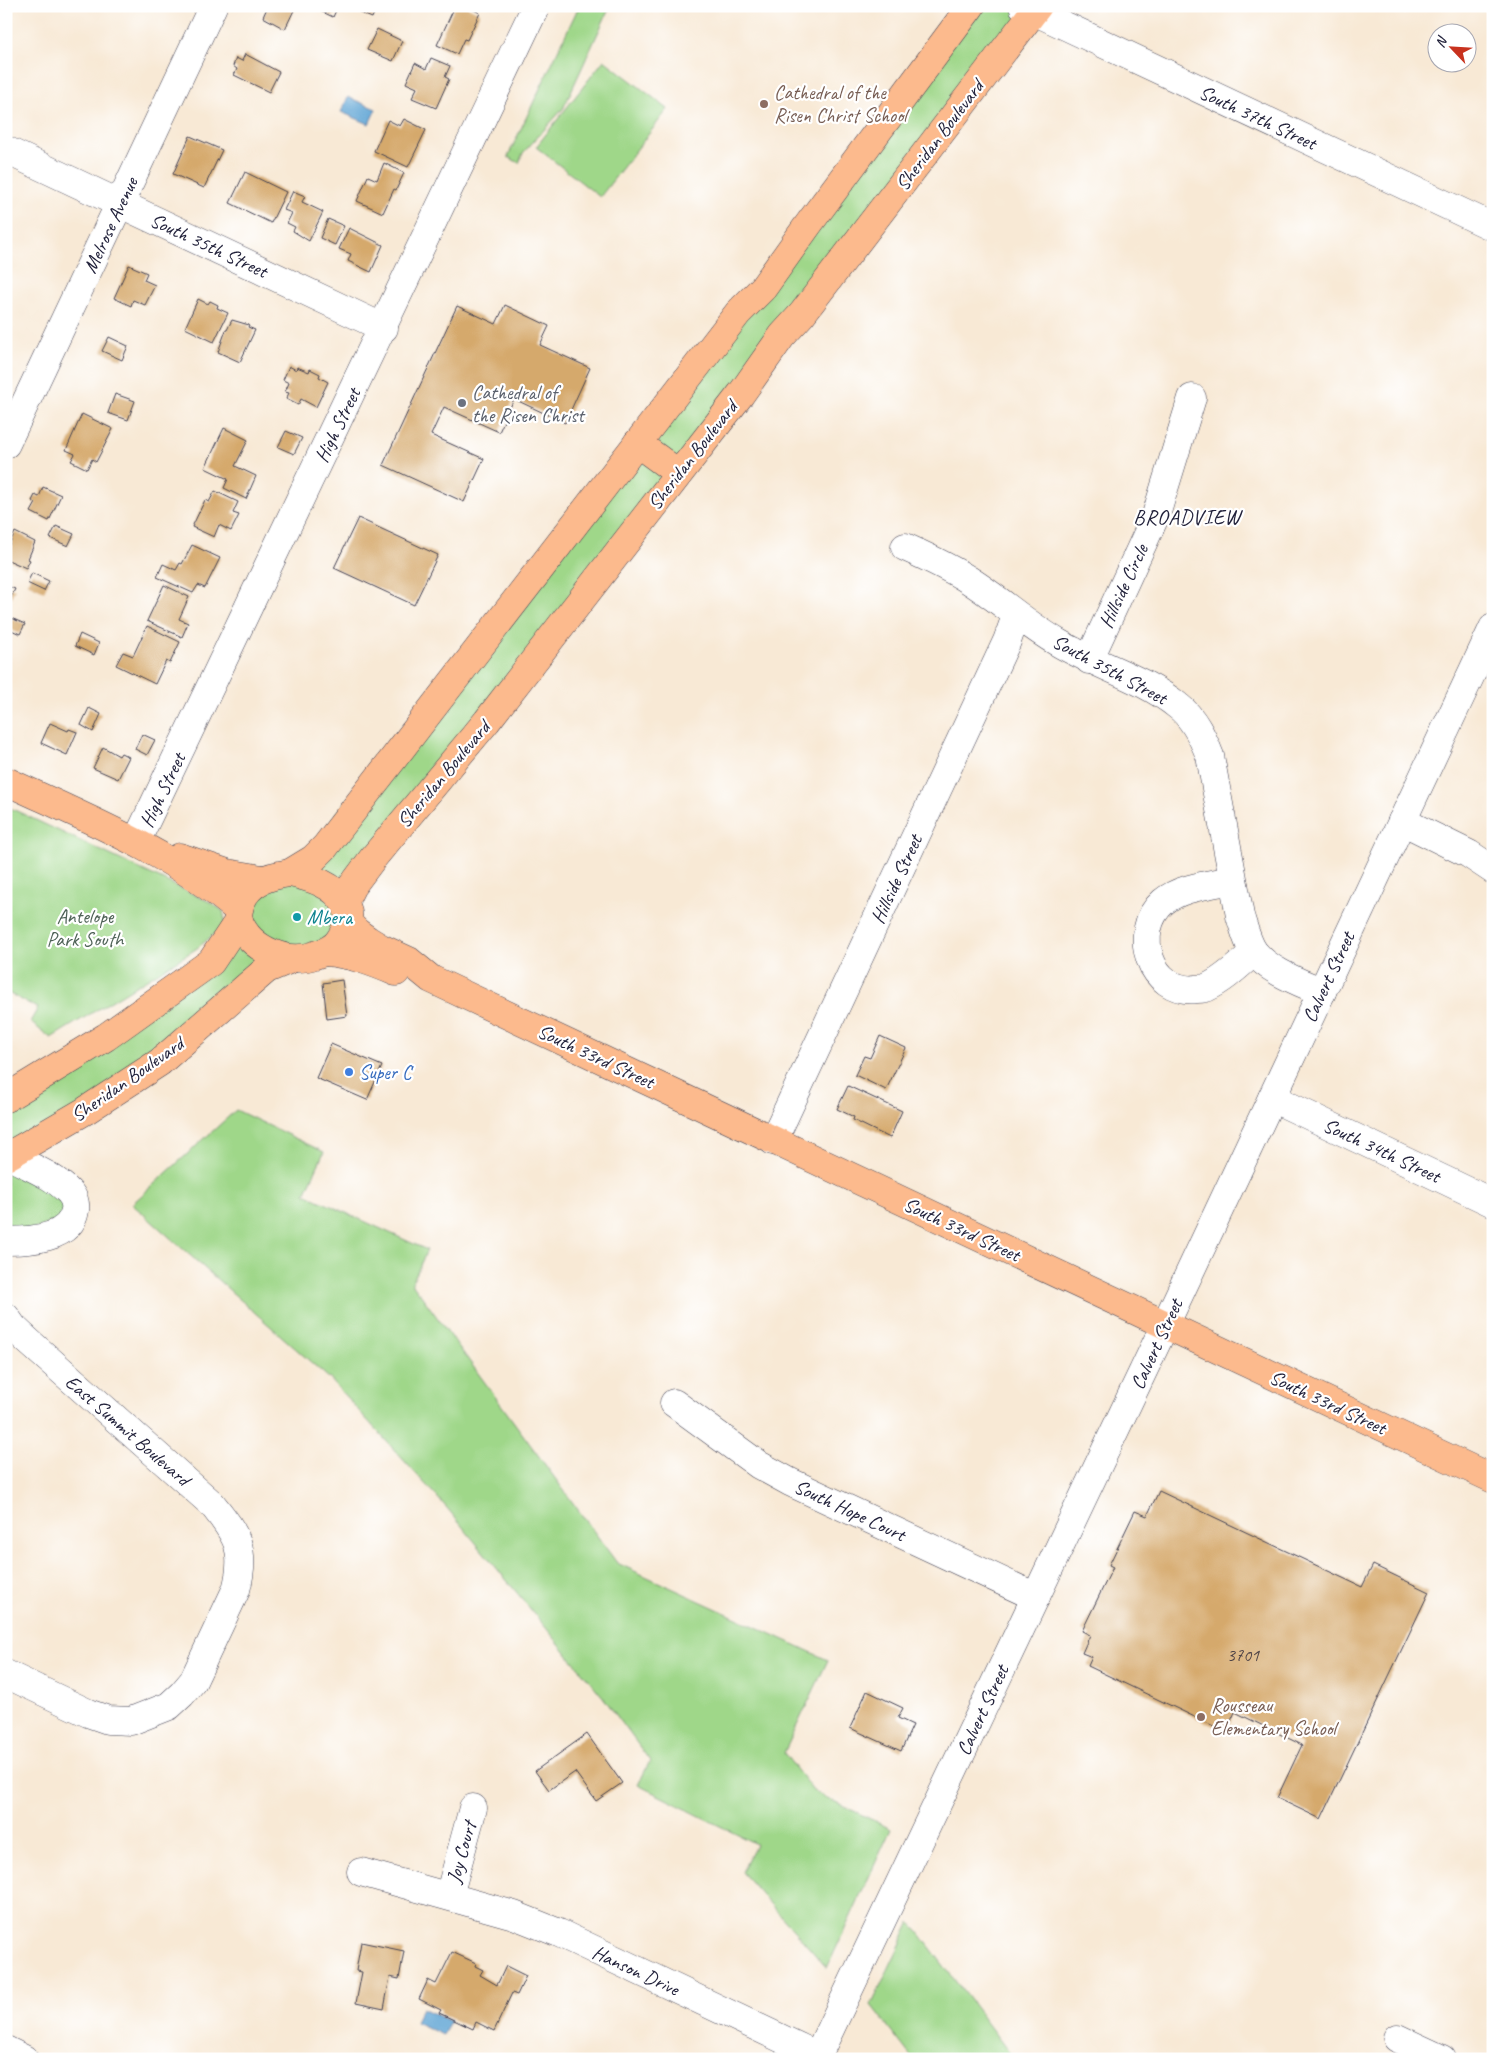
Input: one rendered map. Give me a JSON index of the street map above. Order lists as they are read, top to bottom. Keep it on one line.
{"streets":{"main road":["Sheridan Boulevard","South 33rd Street"],"street":["South 37th Street","Melrose Avenue","South 35th Street","High Street","Hillside Circle","Hillside Street","Calvert Street","South 34th Street","East Summit Boulevard","South Hope Court","Joy Court","Hanson Drive"]},"crossings":[["South 37th Street","Sheridan Boulevard"],["Sheridan Boulevard","South 33rd Street"],["Melrose Avenue","South 35th Street"],["South 35th Street","High Street"],["South 35th Street","Hillside Circle"],["South 35th Street","Hillside Street"],["Hillside Street","South 33rd Street"],["Calvert Street","South 33rd Street"],["Calvert Street","South 34th Street"],["Calvert Street","South Hope Court"],["Calvert Street","Hanson Drive"],["Joy Court","Hanson Drive"]],"districts":["BROADVIEW"],"parks":["Antelope Park South"],"places":["Cathedral of the Risen Christ School","Cathedral of the Risen Christ","Mbera","Super C","Rousseau Elementary School"],"house_numbers":["3701"],"north":"top left"}
